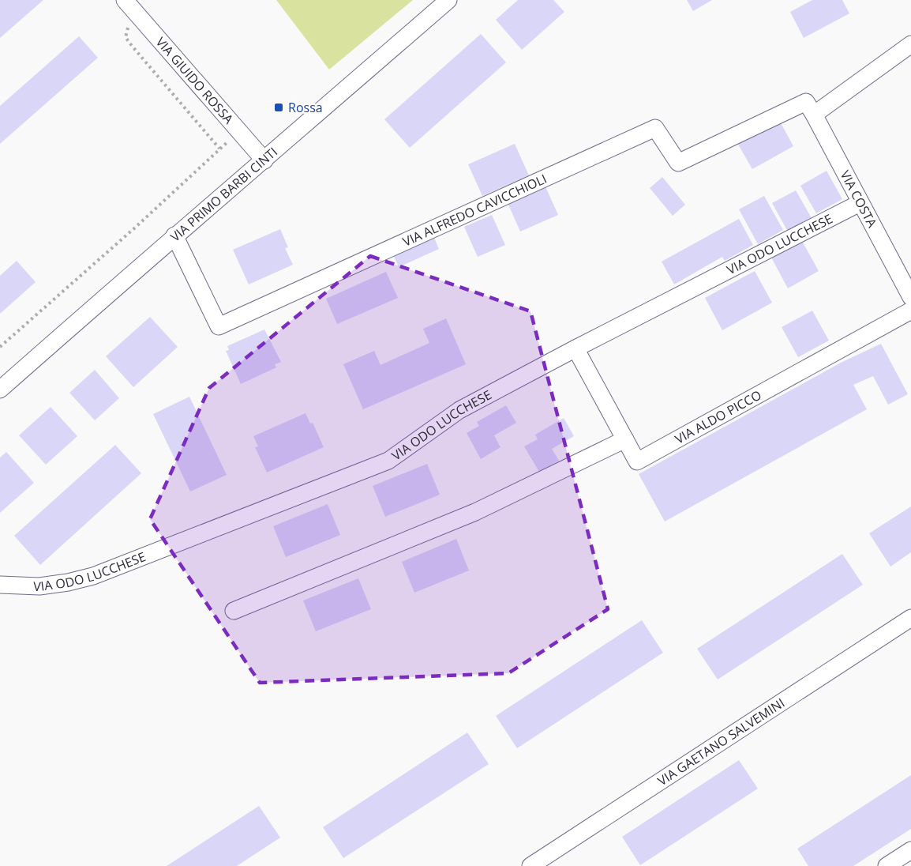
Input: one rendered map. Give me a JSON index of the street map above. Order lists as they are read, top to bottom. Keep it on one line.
{"streets":{"street":["VIA GIUIDO ROSSA","VIA PRIMO BARBI CINTI","VIA COSTA","VIA ALFREDO CAVICCHIOLI","VIA ODO LUCCHESE","VIA ALDO PICCO","VIA GAETANO SALVEMINI"]},"crossings":[["VIA GIUIDO ROSSA","VIA PRIMO BARBI CINTI"],["VIA PRIMO BARBI CINTI","VIA ALFREDO CAVICCHIOLI"],["VIA COSTA","VIA ALFREDO CAVICCHIOLI"],["VIA COSTA","VIA ODO LUCCHESE"],["VIA ODO LUCCHESE","VIA ALDO PICCO"]],"places":{"transit":["Rossa"]}}
